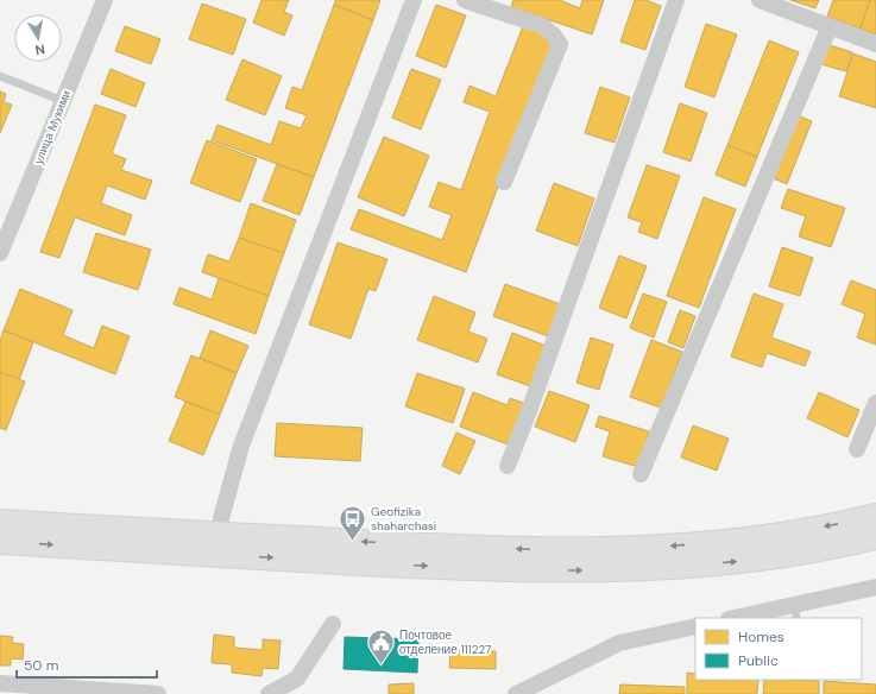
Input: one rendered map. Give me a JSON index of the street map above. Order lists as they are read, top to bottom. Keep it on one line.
{"streets":{"street":["улица Мукими"]},"places":{"bus stop":["Geofizika shaharchasi"],"public building":["Почтовое отделение 111227"]},"legend":["Homes","Public"],"scale_bar":"50 m","north":"bottom"}
